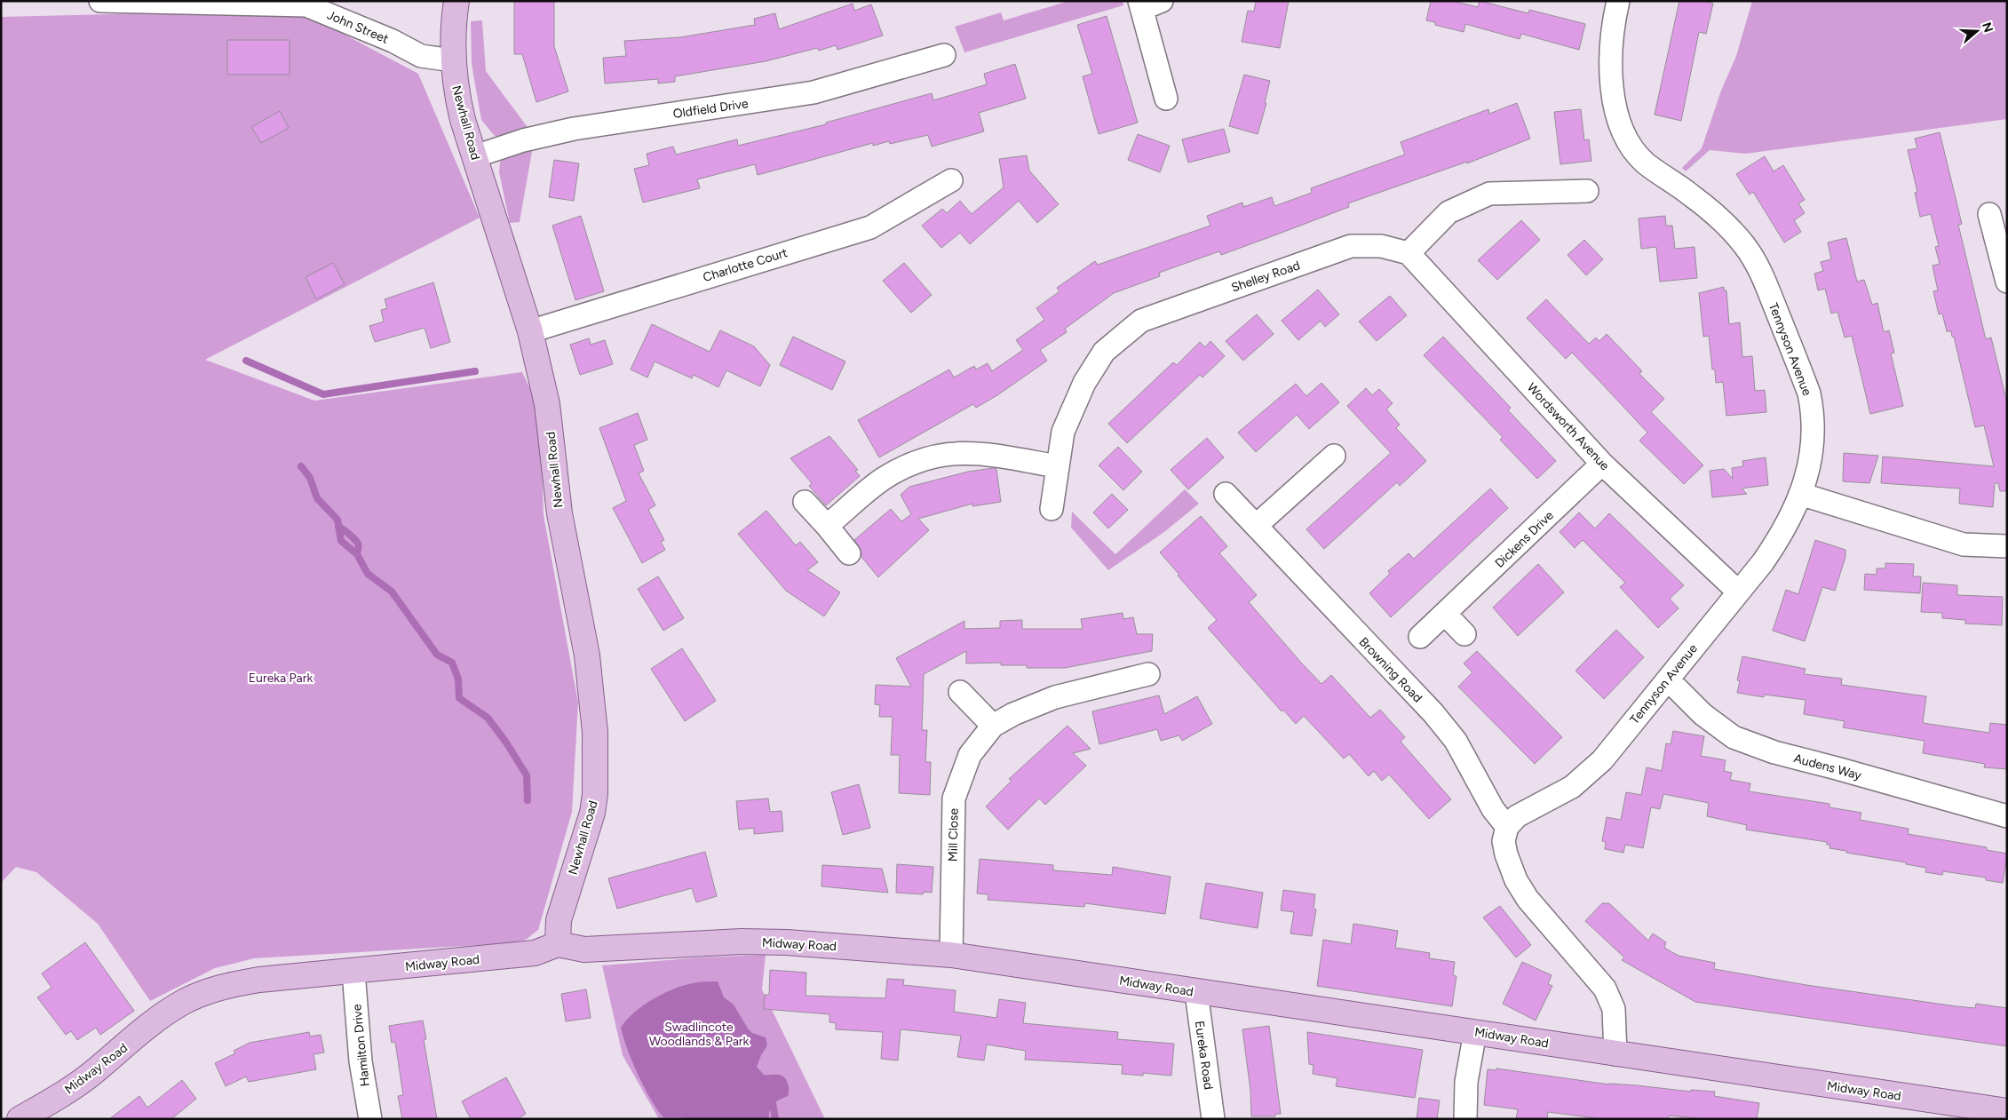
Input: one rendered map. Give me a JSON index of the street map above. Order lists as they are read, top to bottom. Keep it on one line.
{"streets":{"main road":["Newhall Road","Midway Road"],"street":["John Street","Oldfield Drive","Charlotte Court","Shelley Road","Tennyson Avenue","Wordsworth Avenue","Dickens Drive","Browning Road","Audens Way","Mill Close","Hamilton Drive","Eureka Road"]},"crossings":[["John Street","Newhall Road"],["Oldfield Drive","Newhall Road"],["Newhall Road","Charlotte Court"],["Newhall Road","Midway Road"],["Shelley Road","Wordsworth Avenue"],["Tennyson Avenue","Wordsworth Avenue"],["Tennyson Avenue","Browning Road"],["Tennyson Avenue","Audens Way"],["Wordsworth Avenue","Dickens Drive"],["Mill Close","Midway Road"],["Midway Road","Hamilton Drive"],["Midway Road","Eureka Road"]],"parks":["Eureka Park","Swadlincote Woodlands & Park"],"north":"right"}
